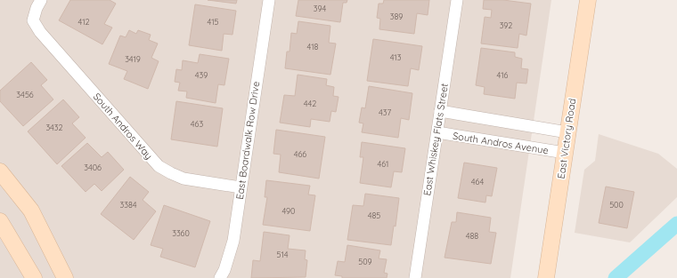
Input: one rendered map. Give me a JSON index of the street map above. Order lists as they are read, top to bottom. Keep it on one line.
{"streets":{"main road":["East Victory Road"],"street":["South Andros Way","East Whiskey Flats Street","East Boardwalk Row Drive","South Andros Avenue"]},"crossings":[["South Andros Way","East Boardwalk Row Drive"],["East Victory Road","South Andros Avenue"],["East Whiskey Flats Street","South Andros Avenue"]],"house_numbers":["394","389","412","415","392","418","413","3419","439","416","3456","442","437","463","3432","466","461","3406","464","3384","500","490","485","3360","488","514","509"]}
